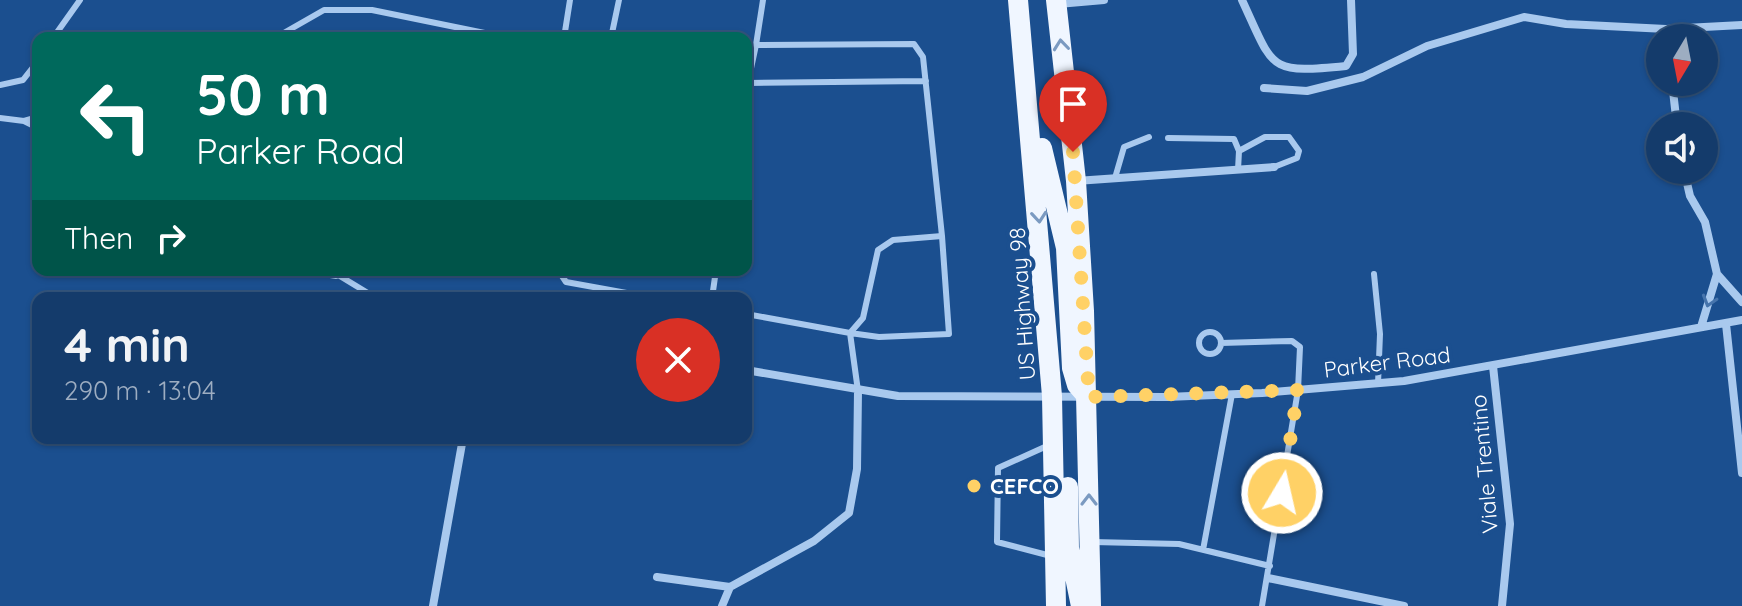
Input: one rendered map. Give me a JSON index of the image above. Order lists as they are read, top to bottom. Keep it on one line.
{"streets":{"main road":["US Highway 98"],"street":["Parker Road","Viale Trentino"]},"crossings":[["US Highway 98","Parker Road"],["Parker Road","Viale Trentino"]],"places":["CEFCO"],"north":"bottom","page":{"turn":["50 m","Parker Road"],"then":"Then","heading":["4 min","290 m · 13:04"]}}
